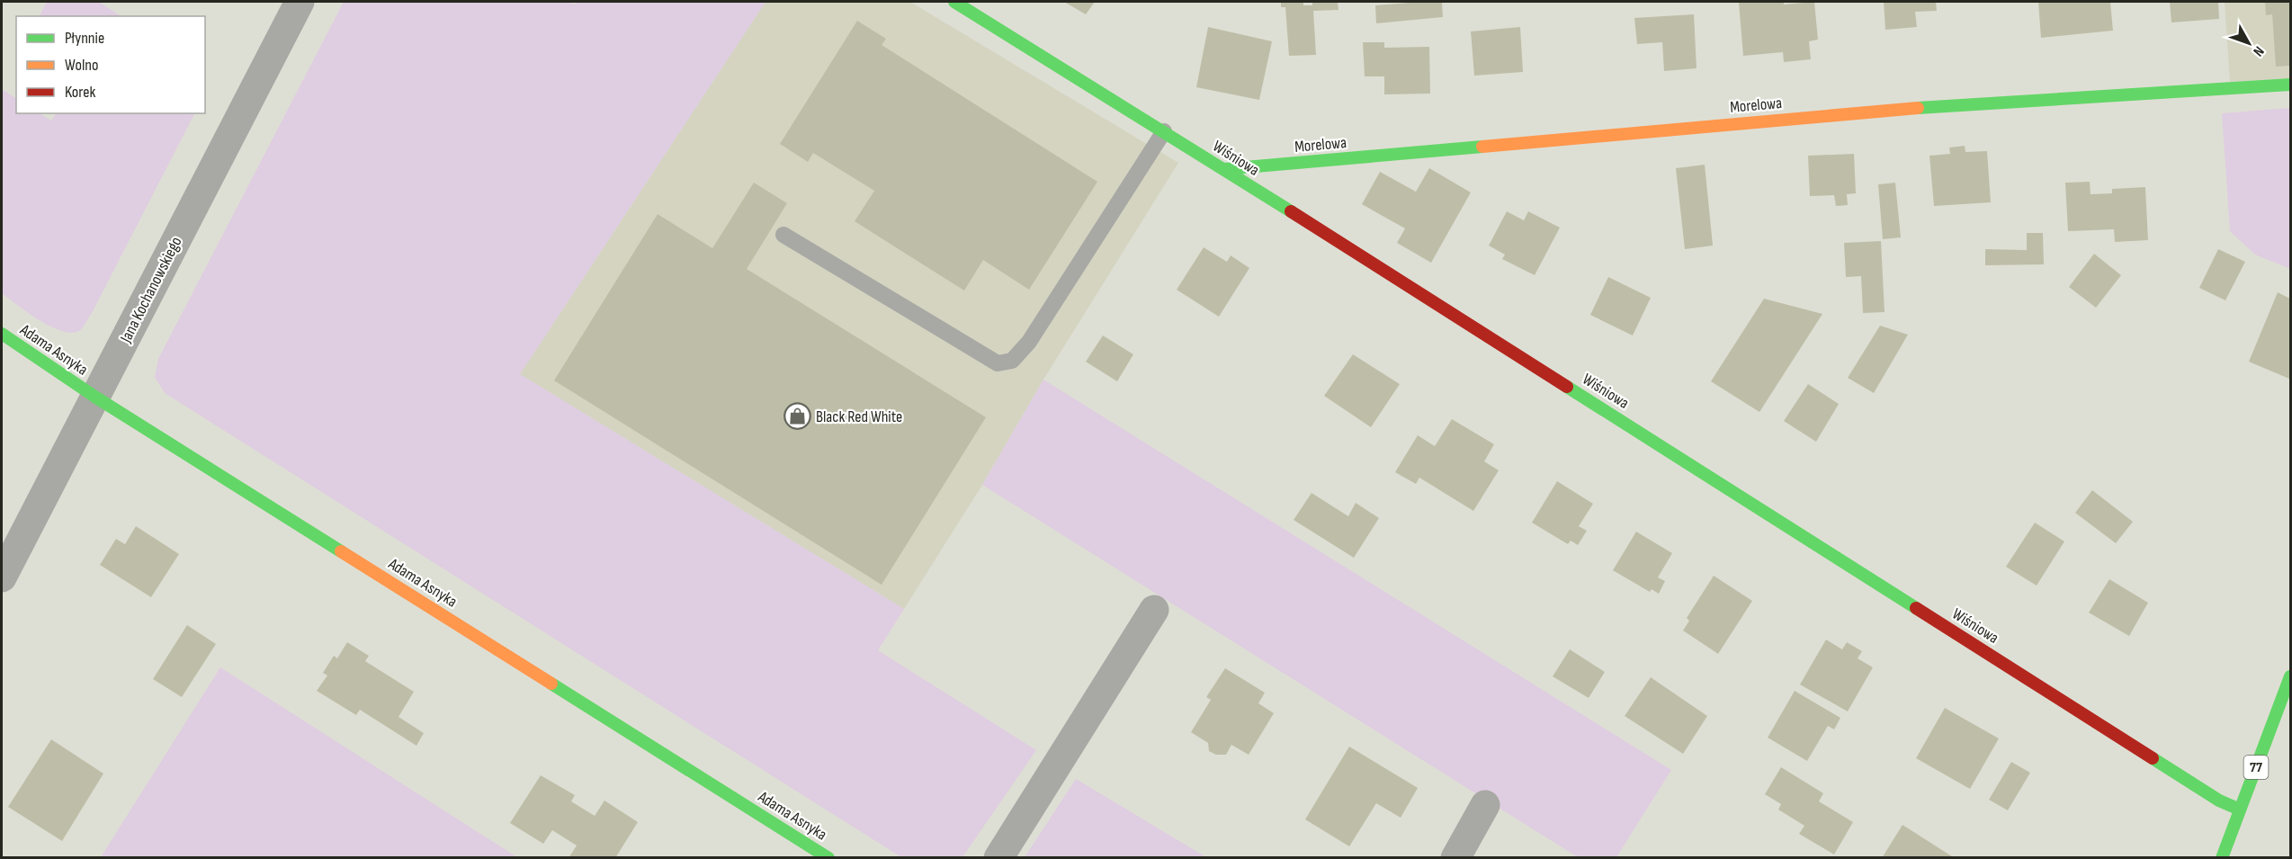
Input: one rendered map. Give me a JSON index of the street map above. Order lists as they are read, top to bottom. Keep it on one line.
{"streets":{"street":["Morelowa","Wiśniowa","Jana Kochanowskiego","Adama Asnyka","77"]},"crossings":[["Morelowa","Wiśniowa"],["Wiśniowa","77"],["Jana Kochanowskiego","Adama Asnyka"]],"places":{"shop":["Black Red White"]},"legend":["Płynnie","Wolno","Korek"],"north":"bottom right"}
